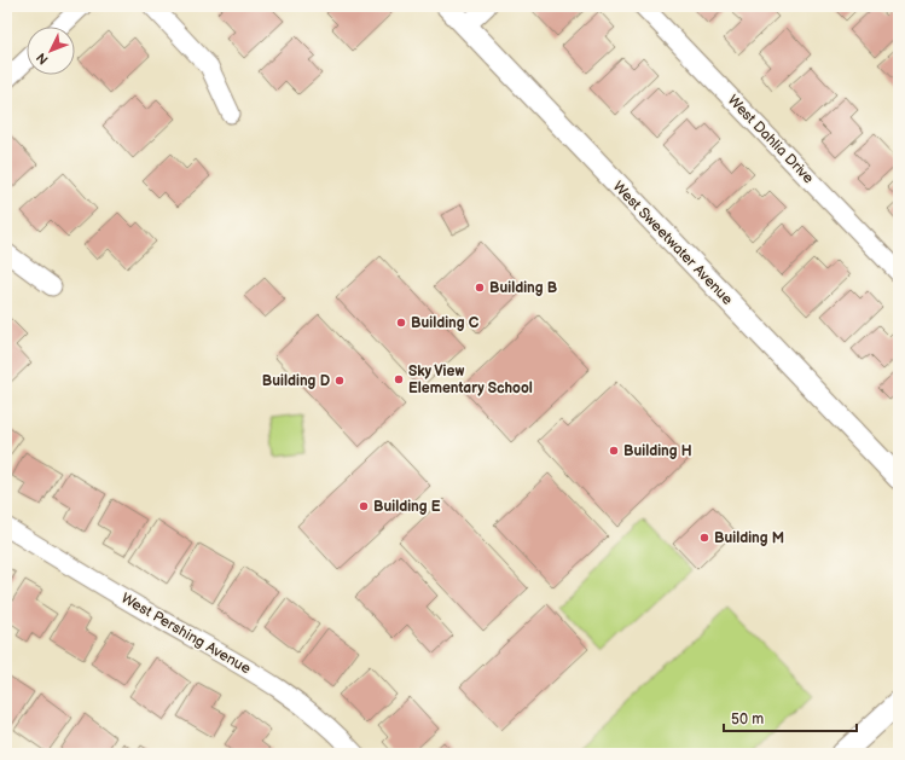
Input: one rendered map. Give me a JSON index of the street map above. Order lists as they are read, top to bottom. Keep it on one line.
{"streets":{"street":["West Dahlia Drive","West Sweetwater Avenue","West Pershing Avenue"]},"places":["Building B","Building C","Sky View Elementary School","Building D","Building H","Building E","Building M"],"scale_bar":"50 m","north":"bottom left"}
